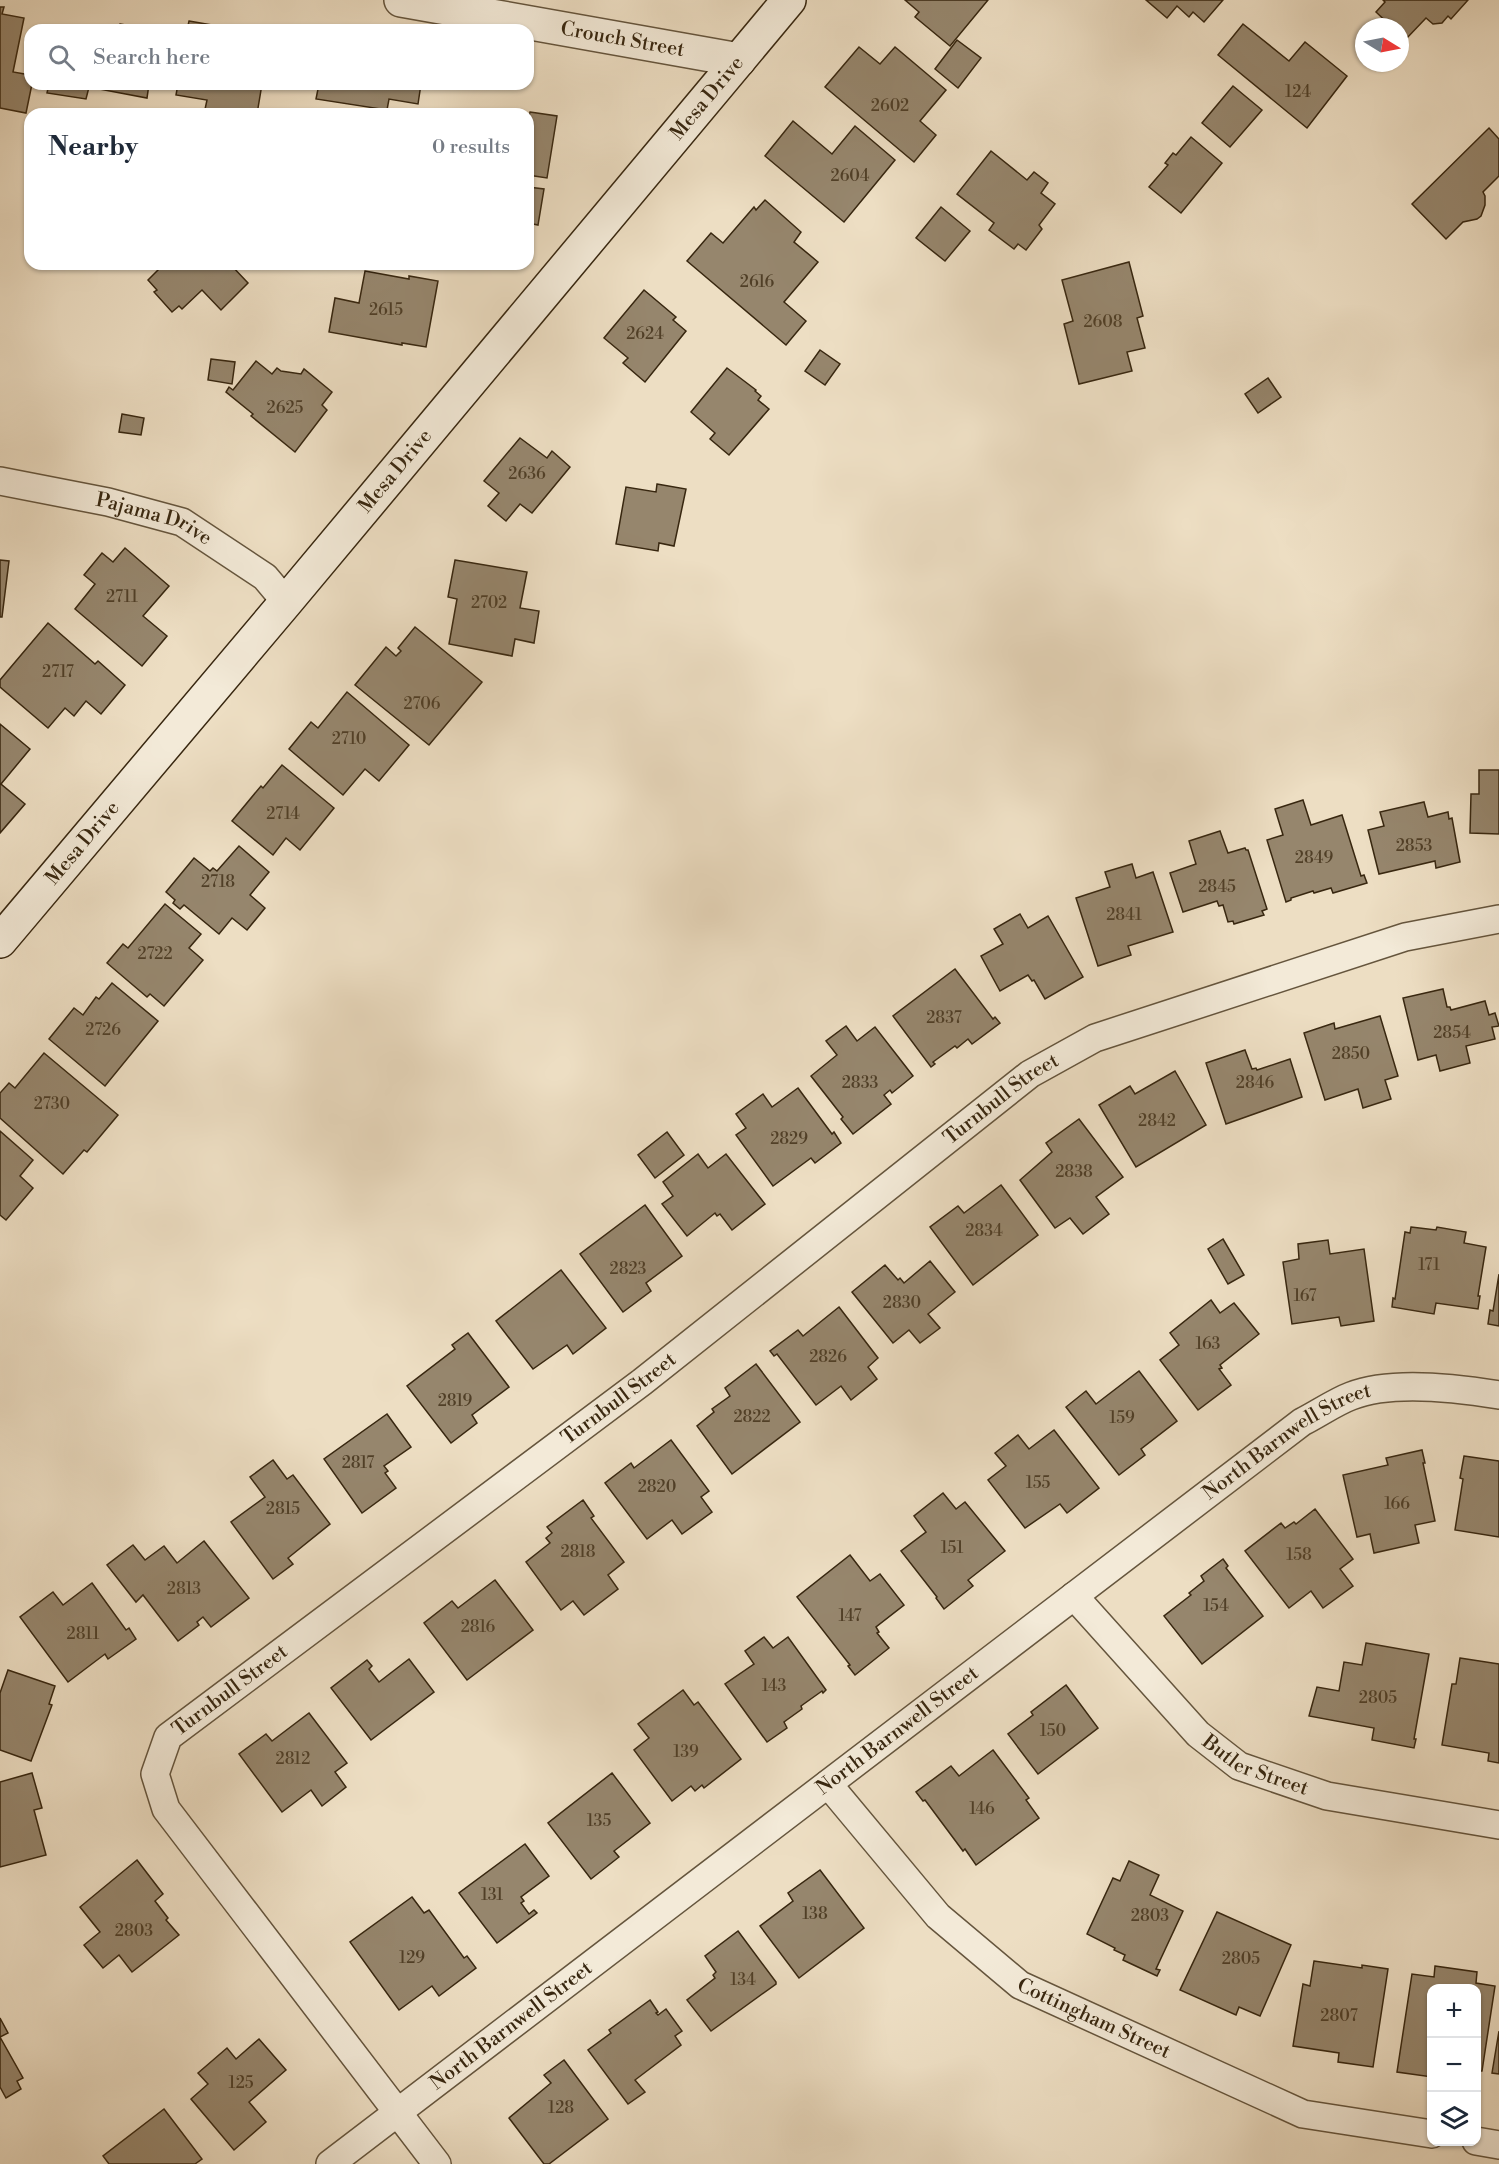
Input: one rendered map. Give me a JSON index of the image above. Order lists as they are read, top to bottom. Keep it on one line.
{"streets":{"main road":["Crouch Street","Mesa Drive"],"street":["Pajama Drive","Turnbull Street","North Barnwell Street","Butler Street","Cottingham Street"]},"crossings":[["Crouch Street","Mesa Drive"],["Mesa Drive","Pajama Drive"],["Turnbull Street","North Barnwell Street"],["North Barnwell Street","Butler Street"],["North Barnwell Street","Cottingham Street"]],"house_numbers":["124","2602","2604","2616","2615","2608","2624","2625","2636","2711","2702","2717","2706","2710","2714","2853","2849","2718","2845","2841","2722","2837","2726","2854","2850","2833","2846","2730","2842","2829","2838","2834","171","2823","167","2830","163","2826","2819","2822","159","2817","155","2820","166","2815","151","2818","158","2813","154","147","2816","2811","143","2805","150","139","2812","146","135","131","138","2803","2803","129","2805","134","2807","125","128"],"north":"right","page":{"search":"Search here","heading":["Nearby","0 results"],"map_buttons":["+","−"]}}
